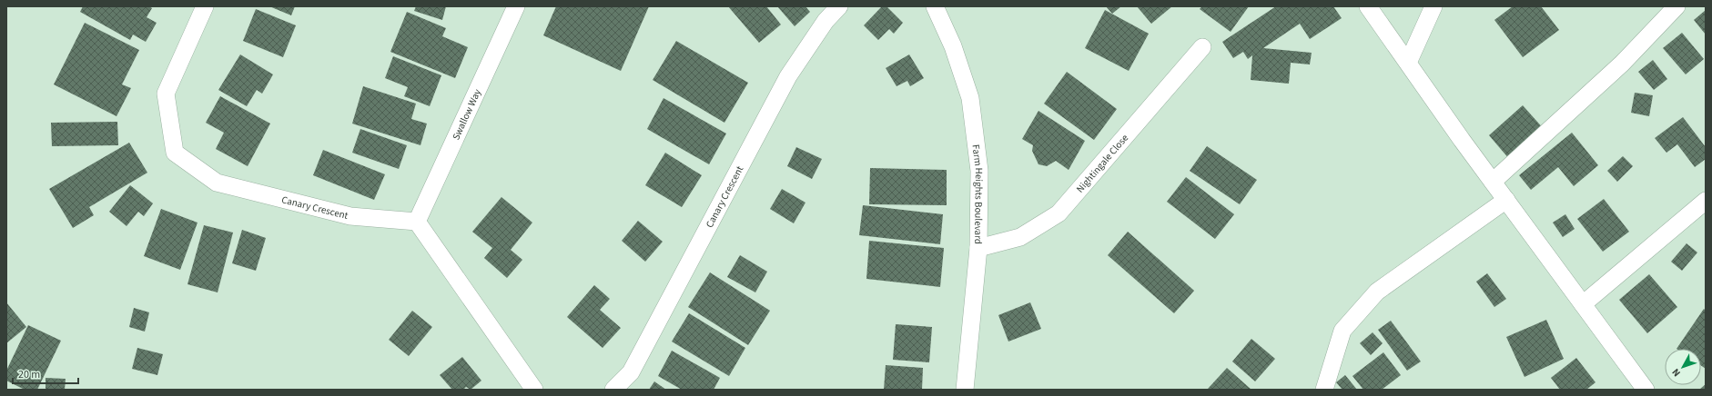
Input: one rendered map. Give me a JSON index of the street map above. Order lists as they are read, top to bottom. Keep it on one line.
{"streets":{"street":["Swallow Way","Nightingale Close","Farm Heights Boulevard","Canary Crescent"]},"crossings":[["Swallow Way","Canary Crescent"],["Nightingale Close","Farm Heights Boulevard"]],"scale_bar":"20 m","north":"bottom left"}
